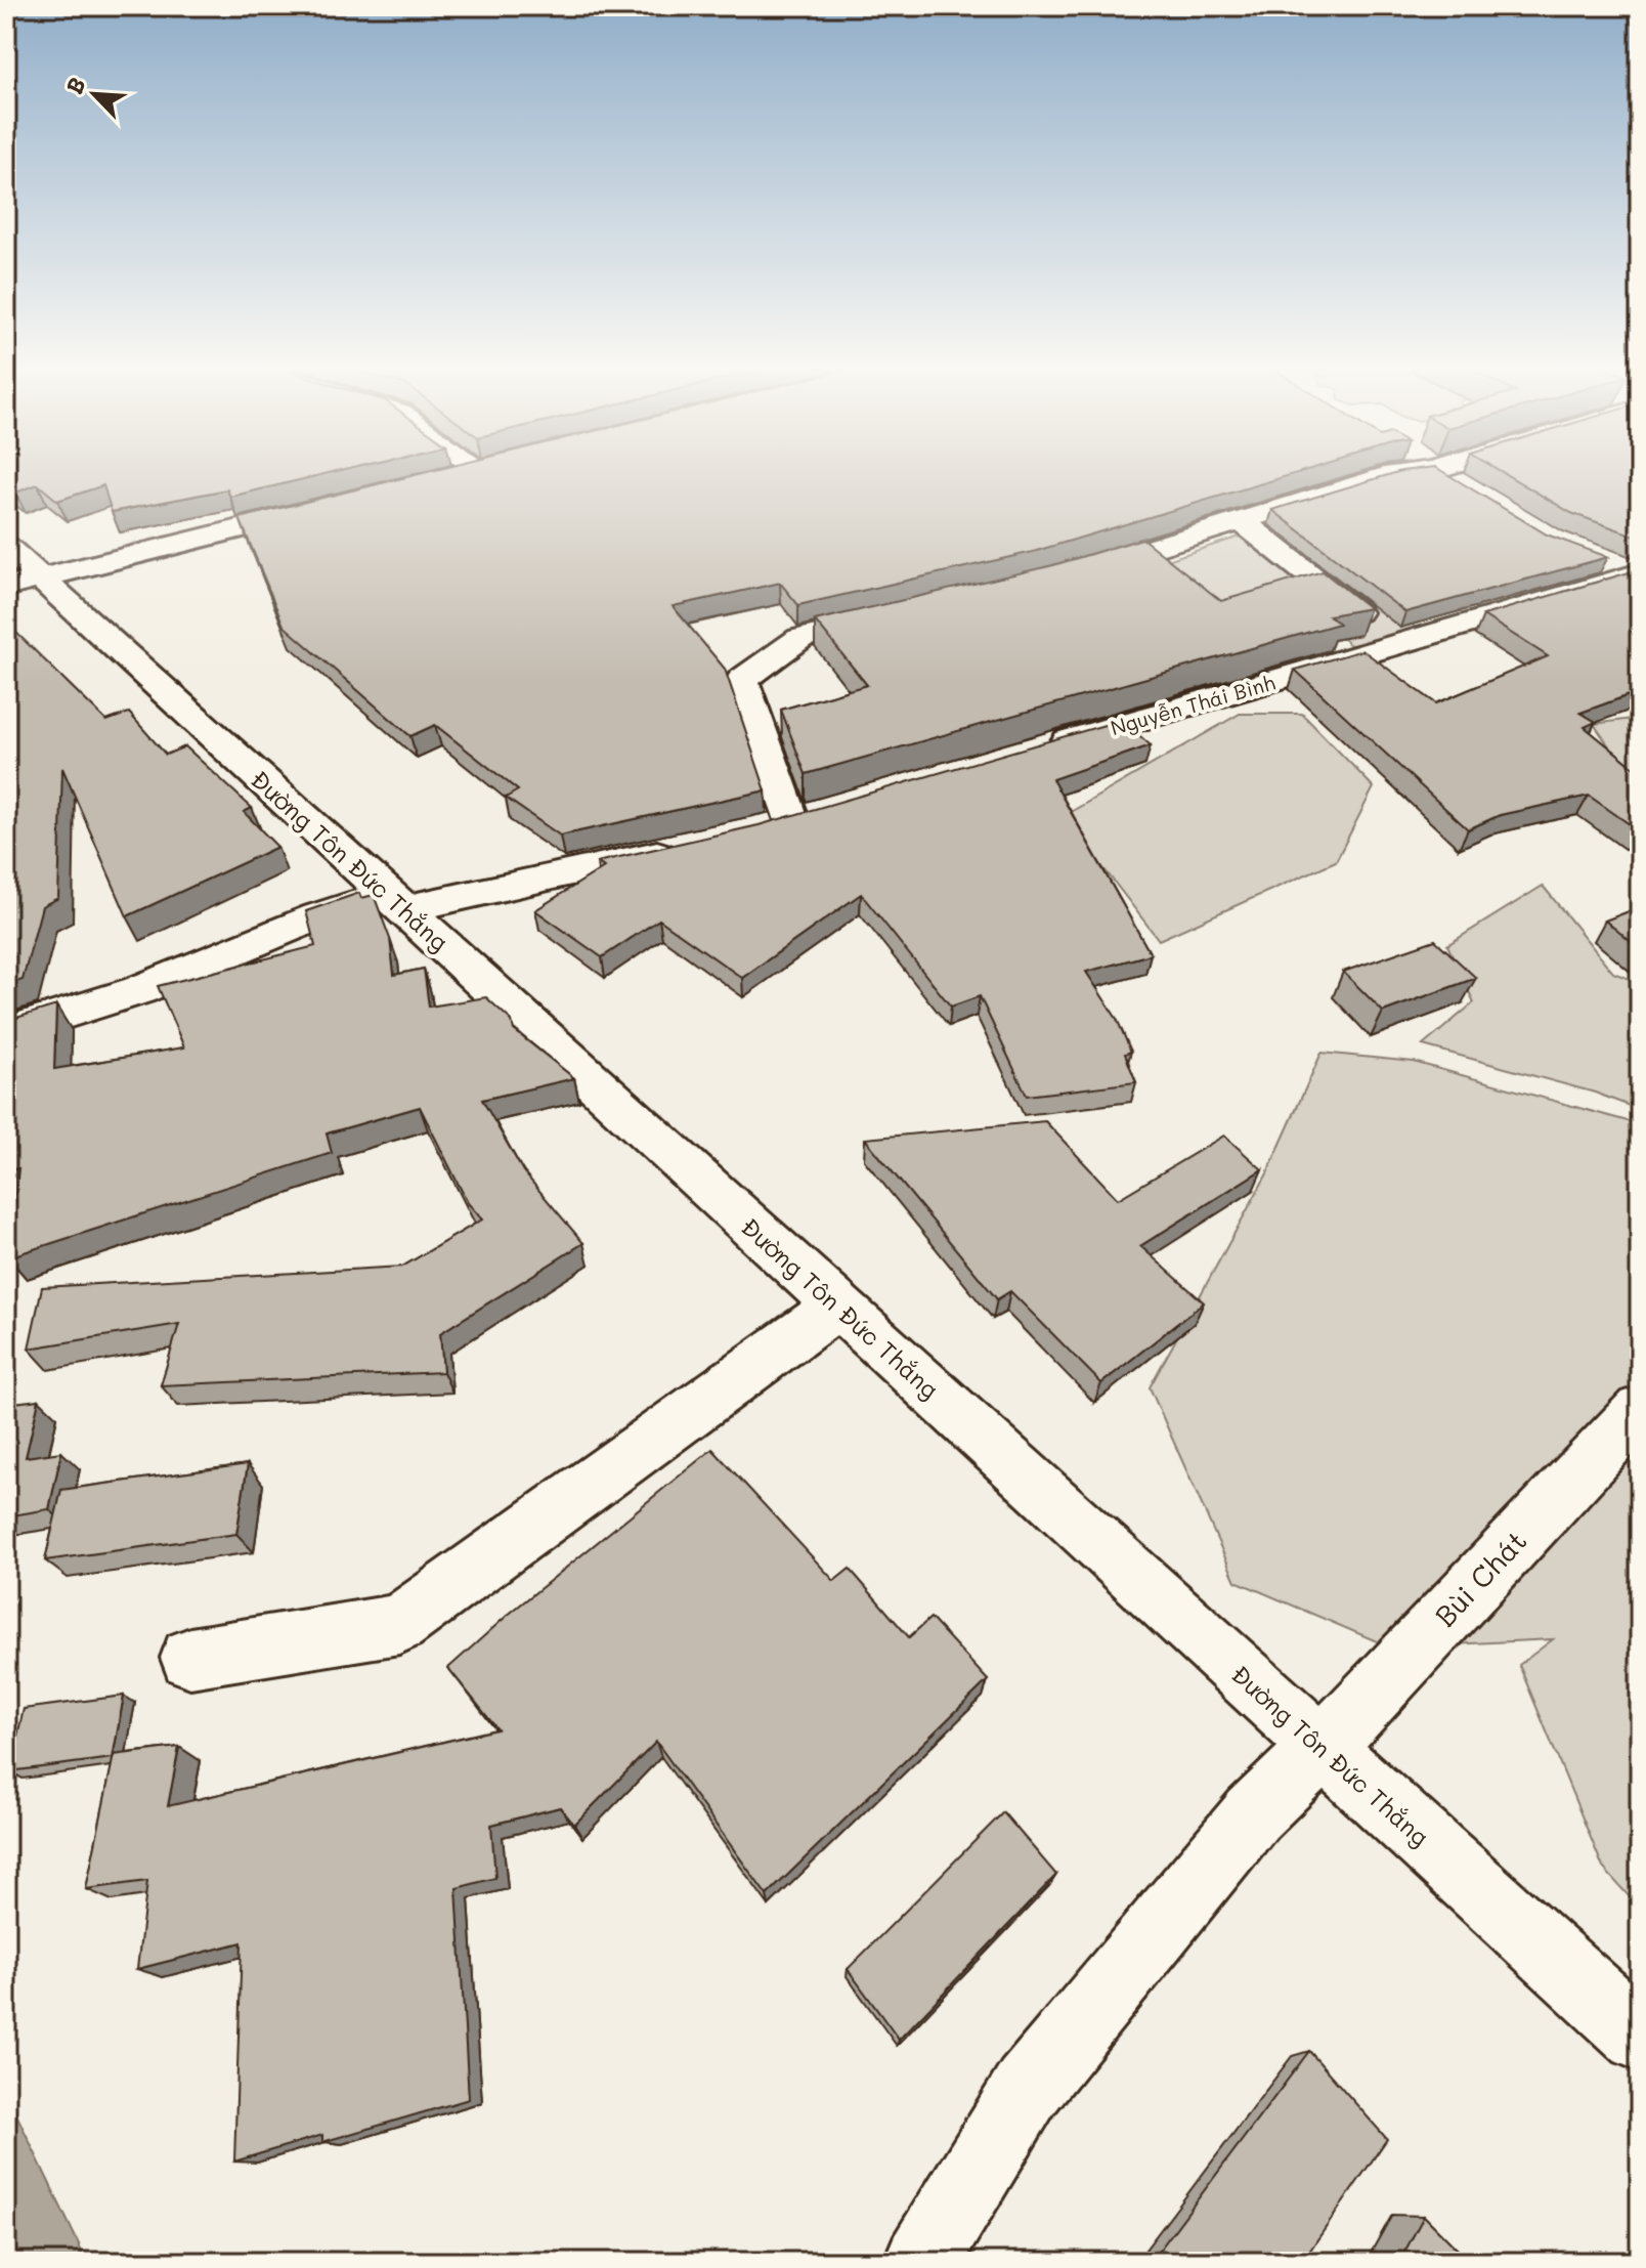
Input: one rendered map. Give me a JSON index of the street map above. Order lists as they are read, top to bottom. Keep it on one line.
{"streets":{"street":["Nguyễn Thái Bình","Đường Tôn Đức Thắng","Bùi Chát"]},"crossings":[["Đường Tôn Đức Thắng","Bùi Chát"]],"north":"top left"}
